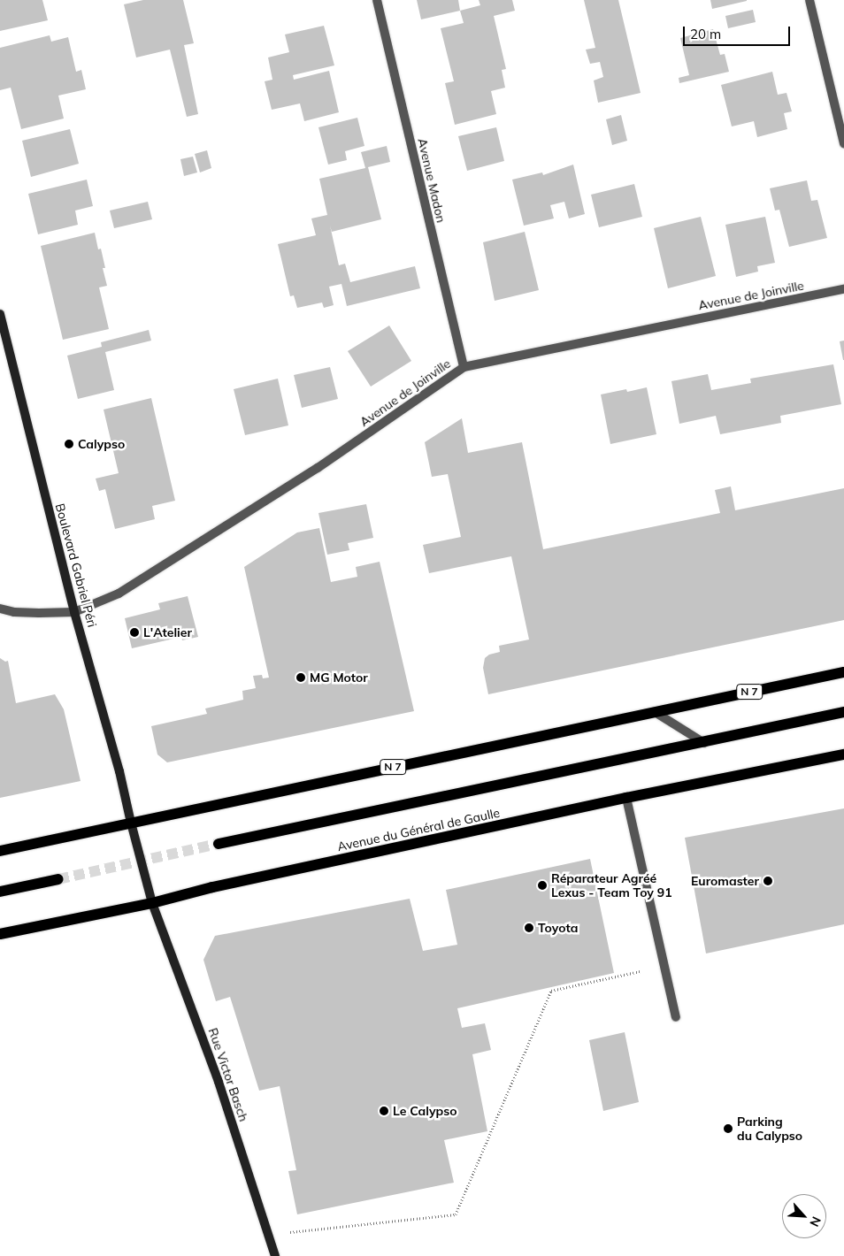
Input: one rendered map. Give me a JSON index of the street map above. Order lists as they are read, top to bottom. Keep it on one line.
{"streets":{"main road":["Boulevard Gabriel Péri","N 7","Avenue du Général de Gaulle","Rue Victor Basch"],"street":["Avenue Madon","Avenue de Joinville"]},"crossings":[["Avenue Madon","Avenue de Joinville"],["Avenue de Joinville","Boulevard Gabriel Péri"],["Boulevard Gabriel Péri","N 7"],["Boulevard Gabriel Péri","Avenue du Général de Gaulle"],["Boulevard Gabriel Péri","Rue Victor Basch"],["Avenue du Général de Gaulle","Rue Victor Basch"]],"places":["Calypso","L'Atelier","MG Motor","Euromaster","Réparateur Agréé Lexus - Team Toy 91","Toyota","Le Calypso","Parking du Calypso"],"scale_bar":"20 m","north":"bottom right"}
